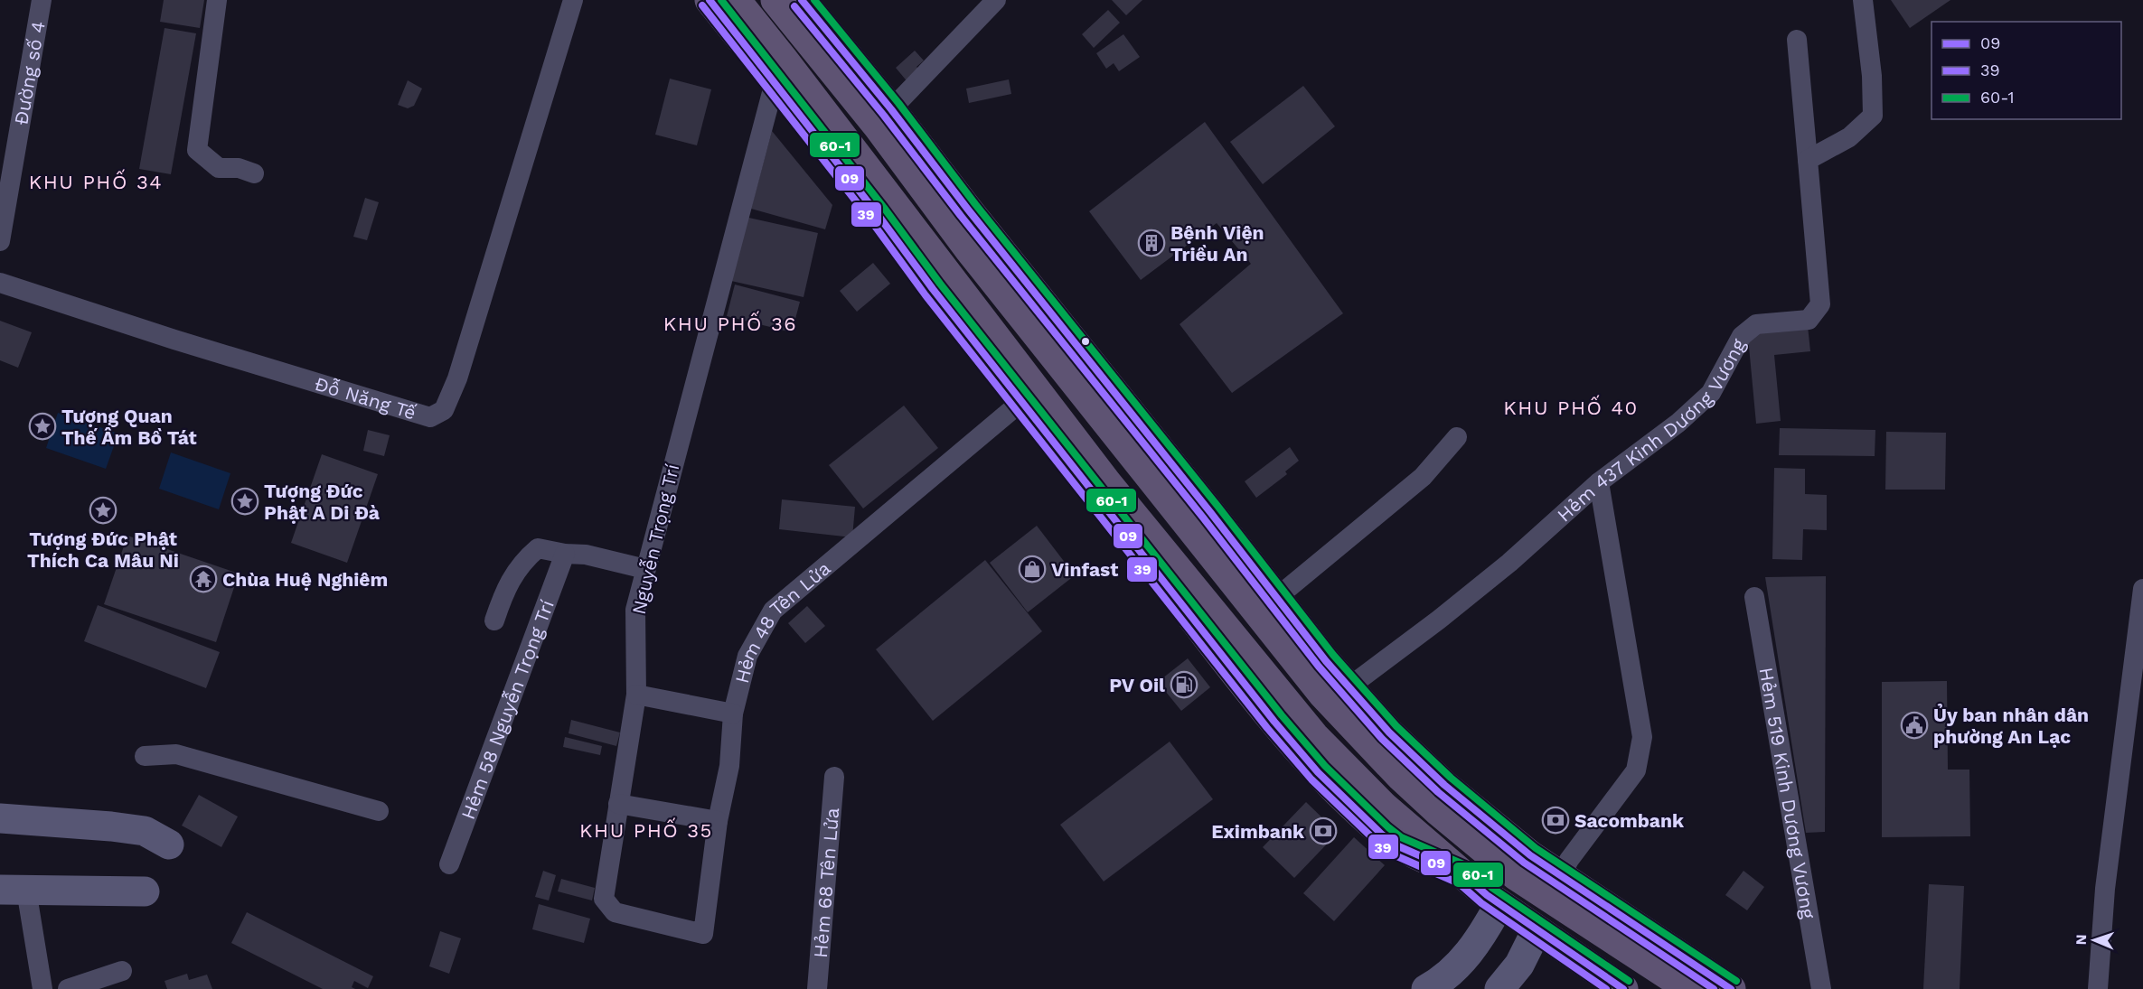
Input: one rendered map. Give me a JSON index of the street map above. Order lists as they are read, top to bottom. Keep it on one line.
{"streets":{"street":["Đường số 4","Đỗ Năng Tế","Hẻm 437 Kinh Dương Vương","Nguyễn Trọng Trí","Hẻm 48 Tên Lửa","Hẻm 58 Nguyễn Trọng Trí","Hẻm 519 Kinh Dương Vương","Hẻm 68 Tên Lửa"]},"crossings":[["Nguyễn Trọng Trí","Hẻm 48 Tên Lửa"]],"districts":["KHU PHỐ 34","KHU PHỐ 36","KHU PHỐ 40","KHU PHỐ 35"],"places":{"building":["Bệnh Viện Triều An"],"place":["Tượng Quan Thế Âm Bồ Tát","Tượng Đức Phật A Di Đà","Tượng Đức Phật Thích Ca Mâu Ni"],"shop":["Vinfast"],"temple":["Chùa Huệ Nghiêm"],"fuel station":["PV Oil"],"public building":["Ủy ban nhân dân phường An Lạc"],"bank":["Sacombank","Eximbank"]},"lines":["transit line 09","transit line 60-1","transit line 39"],"legend":["09","39","60-1"],"north":"left"}
